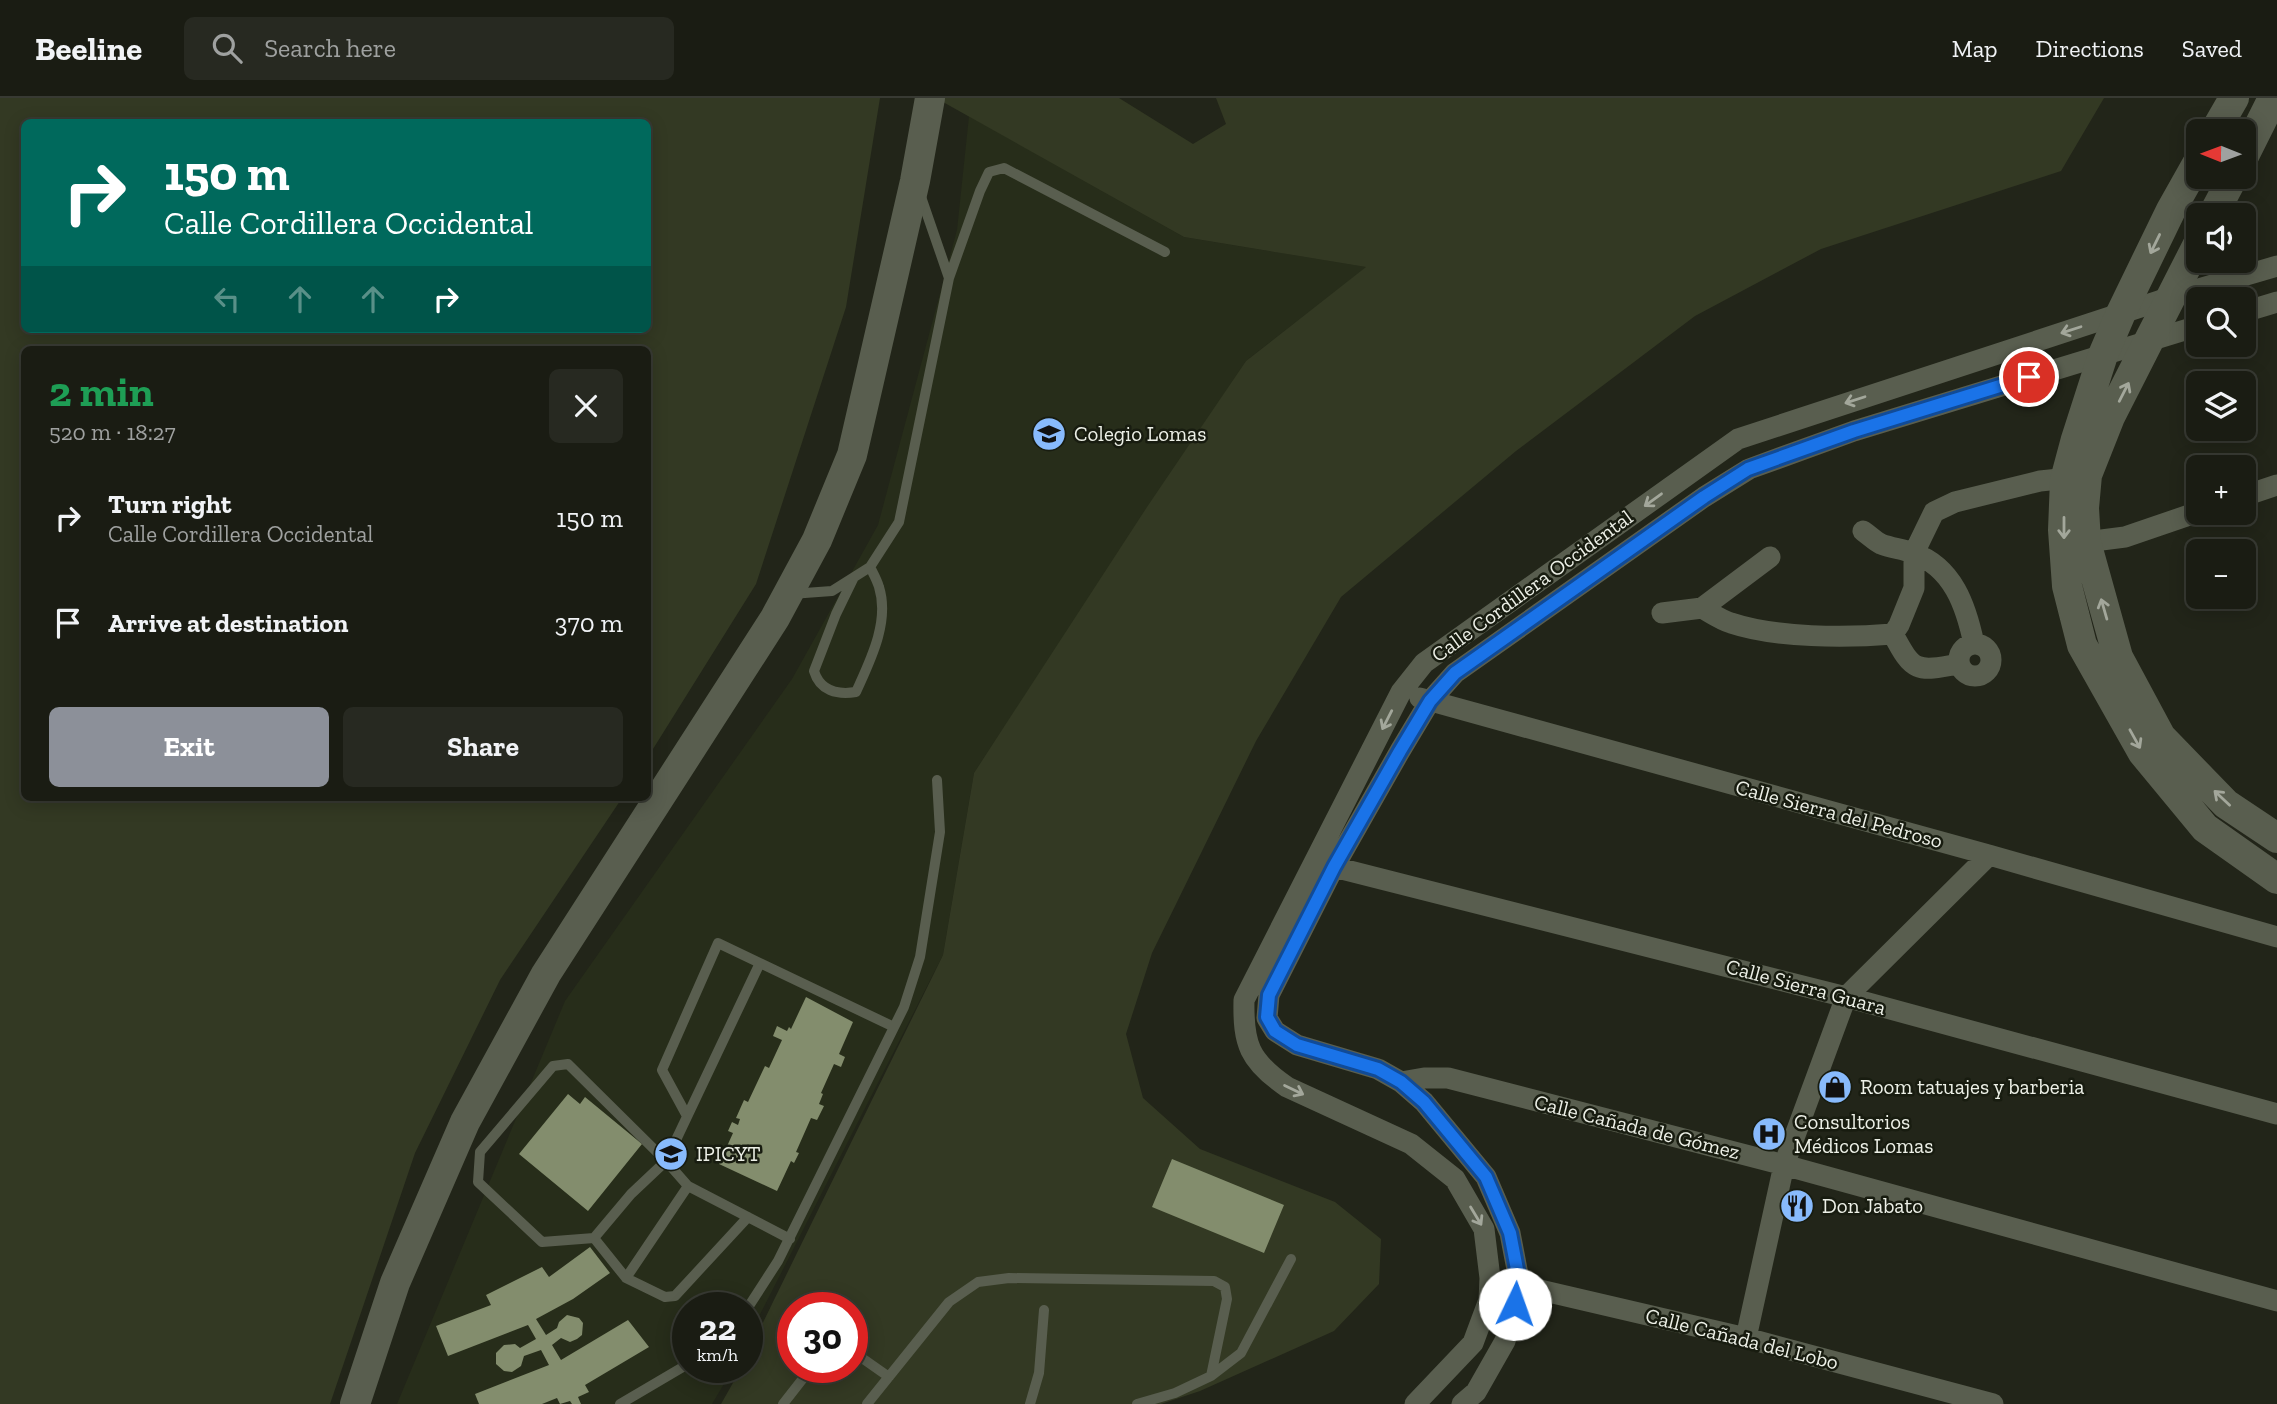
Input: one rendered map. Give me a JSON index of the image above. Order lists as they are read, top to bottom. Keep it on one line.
{"streets":{"street":["Calle Cordillera Occidental","Calle Sierra del Pedroso","Calle Sierra Guara","Calle Cañada de Gómez","Calle Cañada del Lobo"]},"crossings":[["Calle Cordillera Occidental","Calle Sierra del Pedroso"],["Calle Cordillera Occidental","Calle Sierra Guara"],["Calle Cordillera Occidental","Calle Cañada de Gómez"],["Calle Cordillera Occidental","Calle Cañada del Lobo"]],"places":{"school or university":["Colegio Lomas","IPICYT"],"shop":["Room tatuajes y barberia"],"hospital":["Consultorios Médicos Lomas"],"restaurant":["Don Jabato"]},"north":"left","page":{"header":"Beeline","search":"Search here","nav":["Map","Directions","Saved"],"map_buttons":["+","−"],"turn":["150 m","Calle Cordillera Occidental"],"heading":["2 min","520 m · 18:27"],"list":[{"name":"Turn right","note":"Calle Cordillera Occidental","value":"150 m"},{"name":"Arrive at destination","value":"370 m"}],"buttons":["Exit","Share"],"speed":"22 km/h","limit":"30"}}
